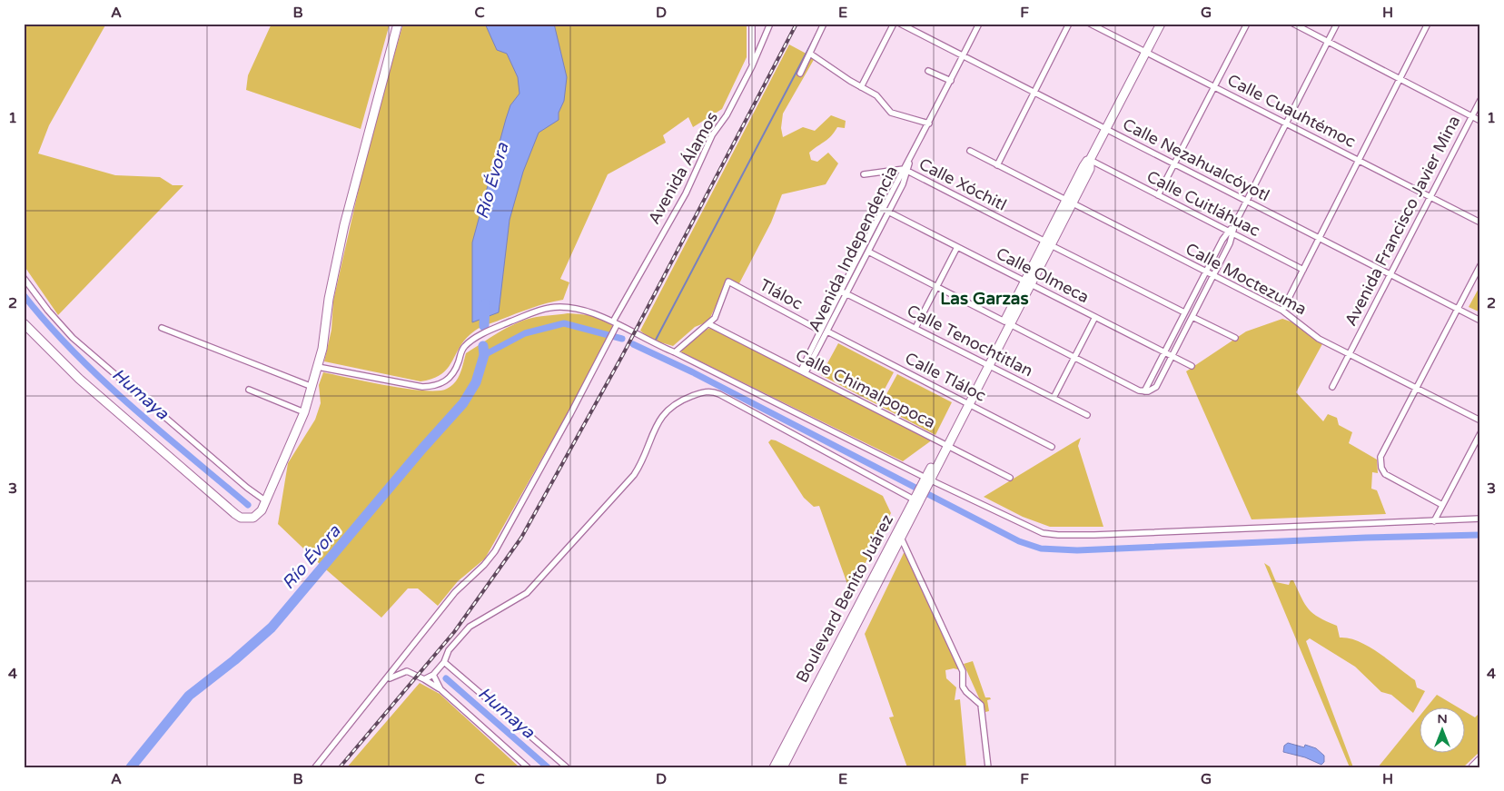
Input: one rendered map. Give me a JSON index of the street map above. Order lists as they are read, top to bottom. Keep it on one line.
{"streets":{"street":["Calle Cuauhtémoc","Calle Nezahualcóyotl","Avenida Álamos","Calle Xóchitl","Calle Cuitláhuac","Avenida Francisco Javier Mina","Avenida Independencia","Calle Olmeca","Calle Moctezuma","Tláloc","Calle Tenochtitlan","Calle Tláloc","Calle Chimalpopoca","Boulevard Benito Juárez"]},"crossings":[["Calle Cuauhtémoc","Avenida Francisco Javier Mina"],["Calle Cuauhtémoc","Boulevard Benito Juárez"],["Calle Nezahualcóyotl","Avenida Francisco Javier Mina"],["Calle Nezahualcóyotl","Avenida Independencia"],["Calle Nezahualcóyotl","Boulevard Benito Juárez"],["Calle Xóchitl","Avenida Independencia"],["Calle Xóchitl","Boulevard Benito Juárez"],["Calle Cuitláhuac","Boulevard Benito Juárez"],["Avenida Francisco Javier Mina","Calle Moctezuma"],["Avenida Independencia","Calle Olmeca"],["Avenida Independencia","Tláloc"],["Avenida Independencia","Calle Tenochtitlan"],["Avenida Independencia","Calle Tláloc"],["Avenida Independencia","Calle Chimalpopoca"],["Calle Olmeca","Boulevard Benito Juárez"],["Calle Moctezuma","Boulevard Benito Juárez"],["Tláloc","Calle Chimalpopoca"],["Calle Tenochtitlan","Boulevard Benito Juárez"],["Calle Tláloc","Boulevard Benito Juárez"],["Calle Chimalpopoca","Boulevard Benito Juárez"]],"districts":["Las Garzas"],"water":["Río Évora","Humaya"],"north":"top","grid":{"columns":["A","B","C","D","E","F","G","H"],"rows":["1","2","3","4"]}}
